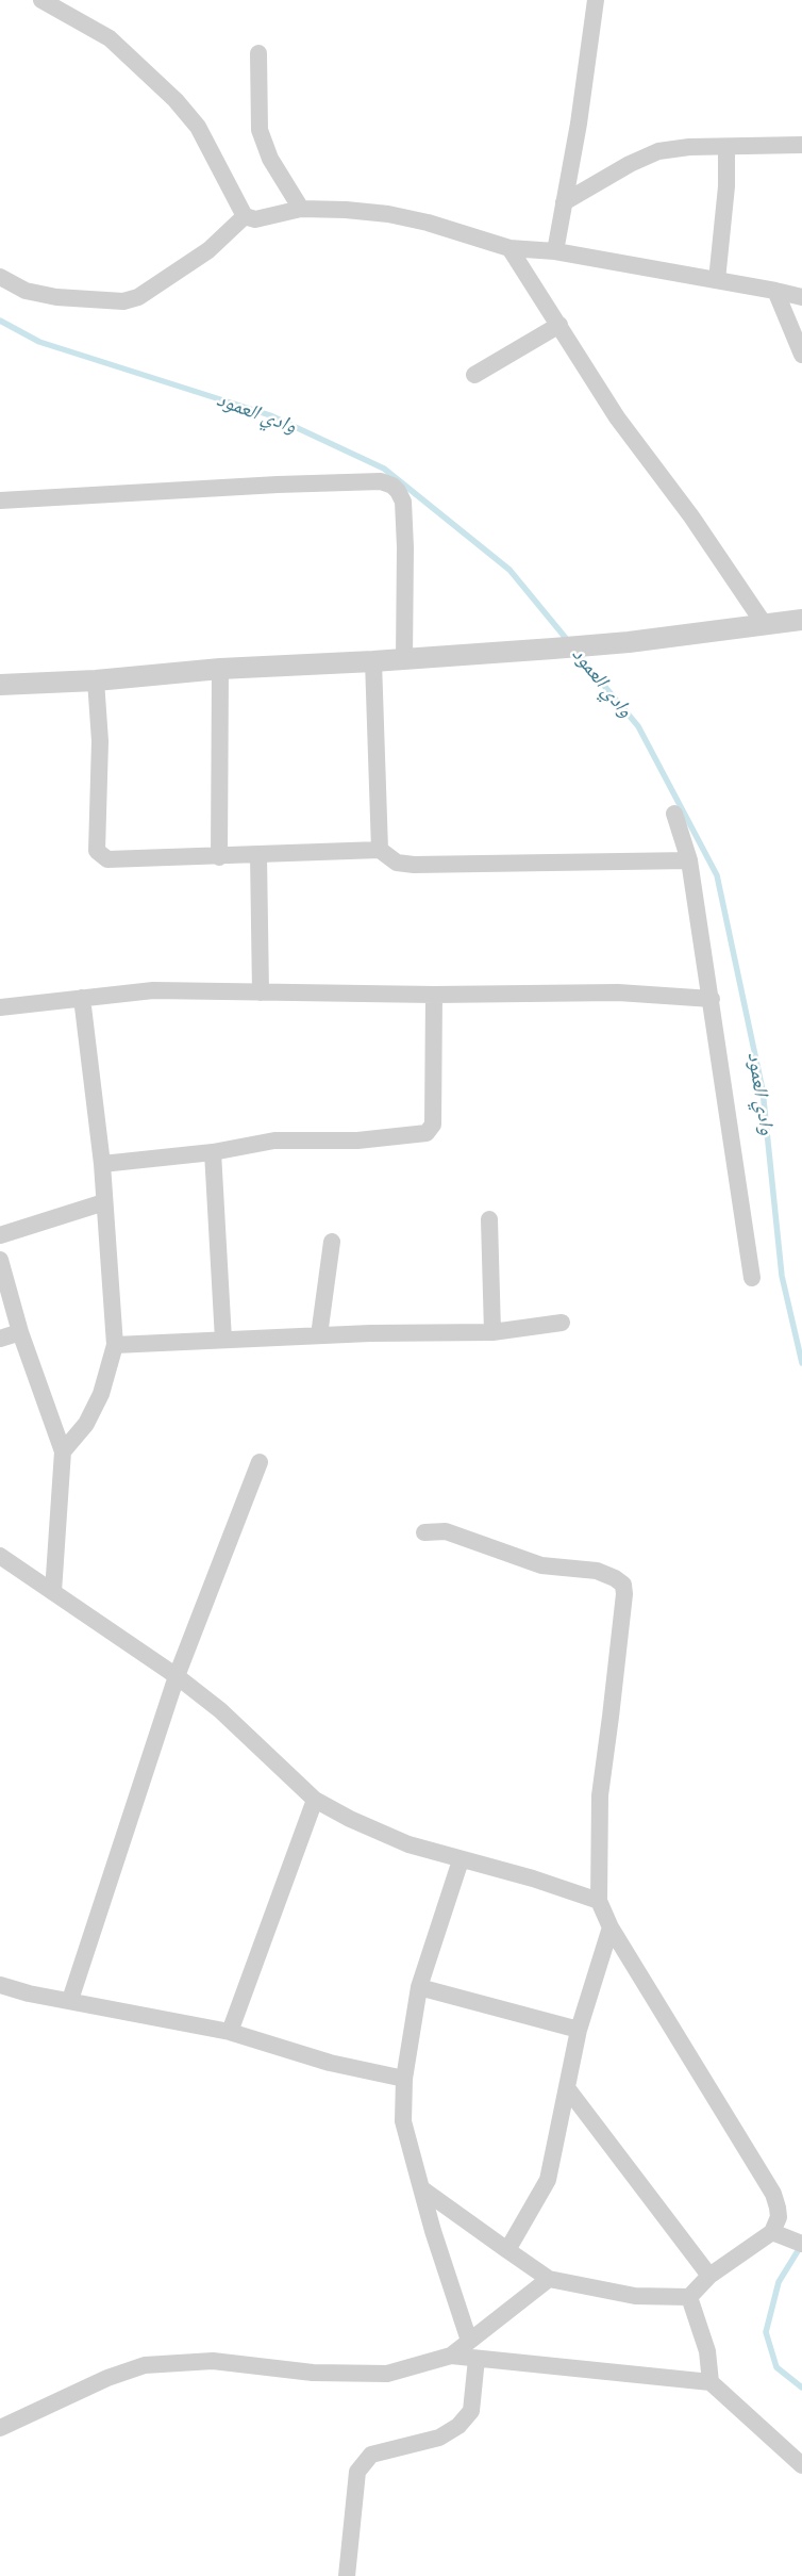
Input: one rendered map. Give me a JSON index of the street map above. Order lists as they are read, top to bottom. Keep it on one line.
{"water":["وادي العمود"]}
